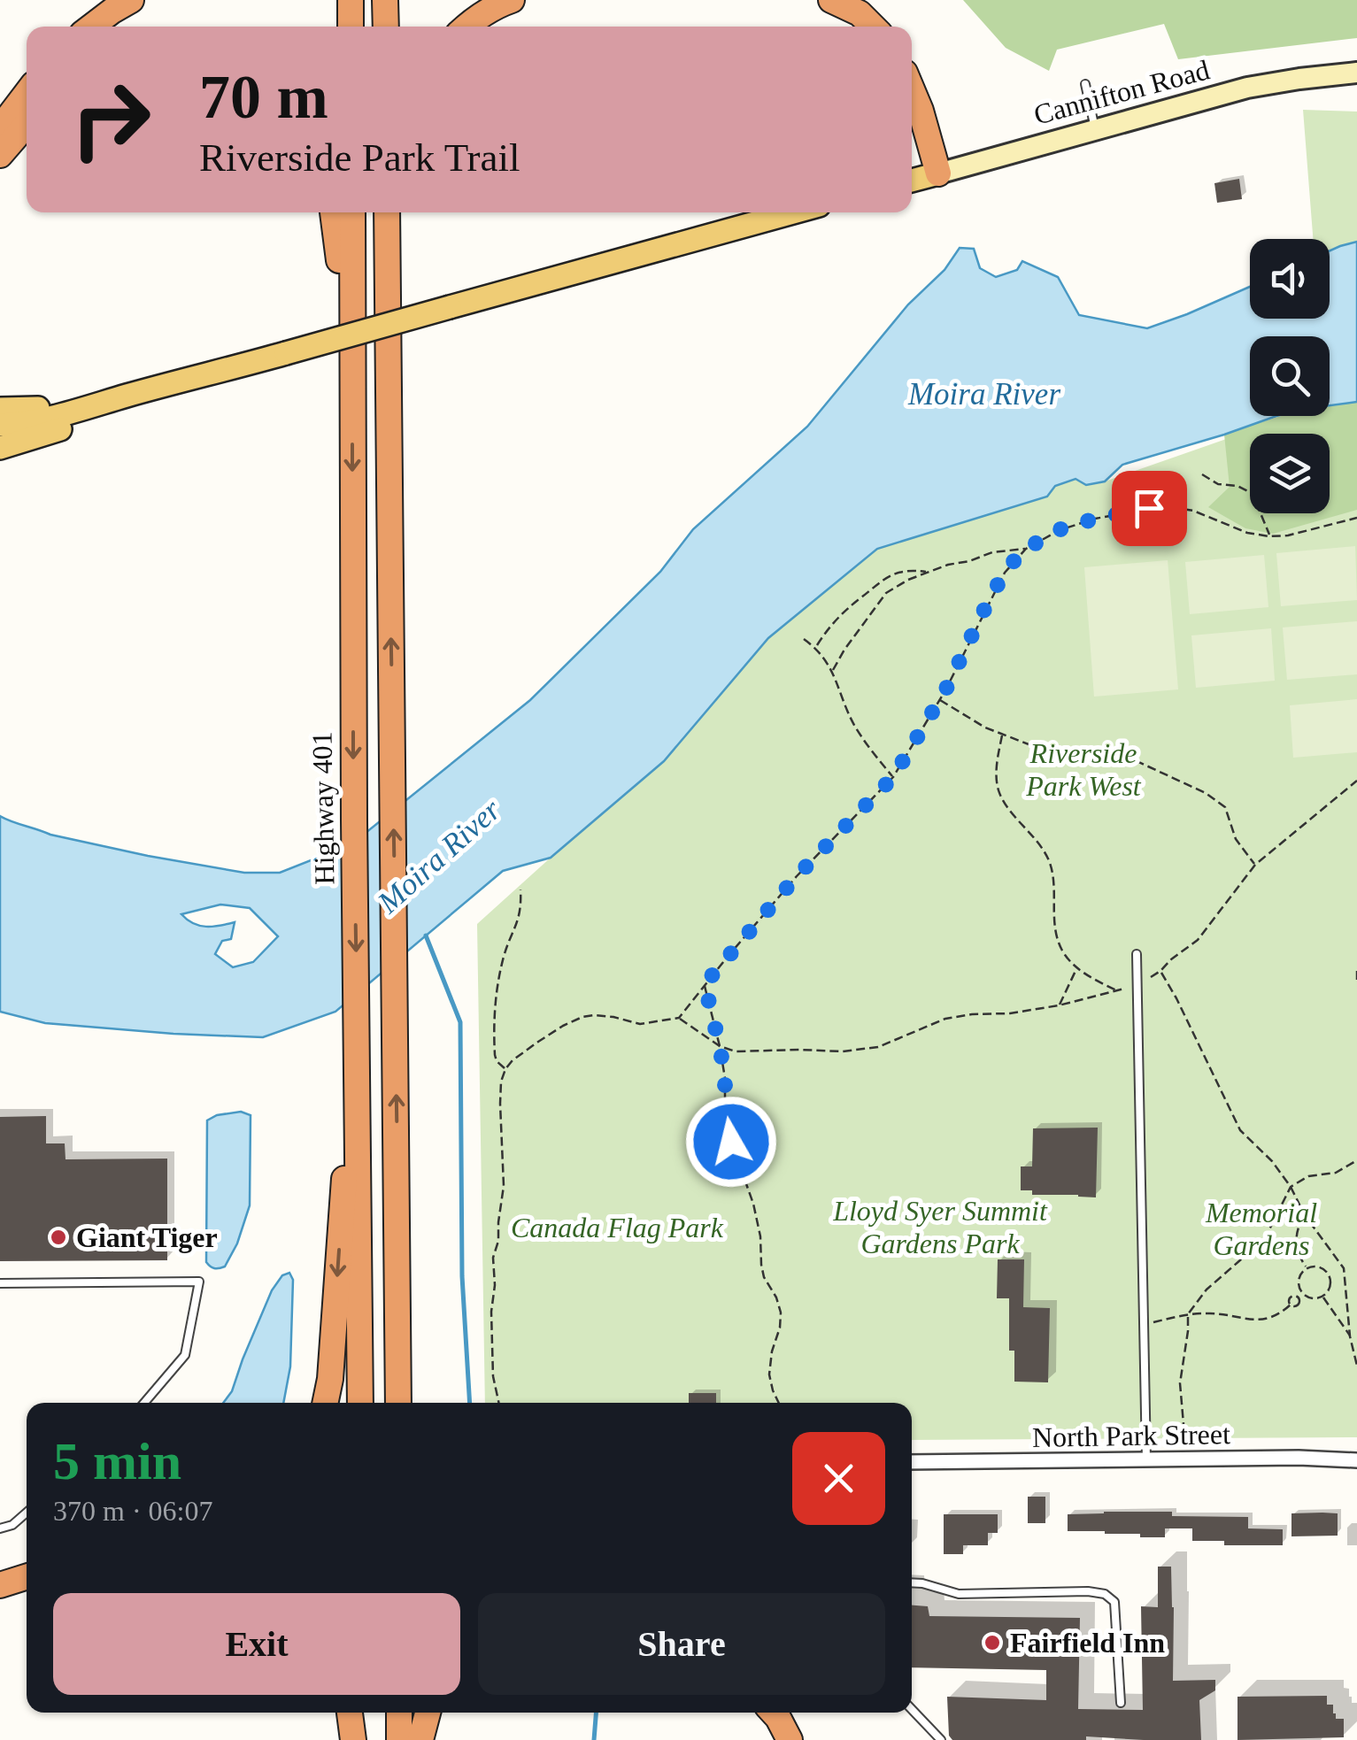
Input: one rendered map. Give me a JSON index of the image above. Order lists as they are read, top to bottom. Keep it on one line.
{"streets":{"highway":["Highway 401"],"main road":["Cannifton Road"],"street":["North Park Street"]},"water":["Moira River"],"parks":["Riverside Park West","Lloyd Syer Summit Gardens Park","Memorial Gardens","Canada Flag Park"],"places":["Giant Tiger","Fairfield Inn"],"page":{"turn":["70 m","Riverside Park Trail"],"heading":["5 min","370 m · 06:07"],"buttons":["Exit","Share"]}}
